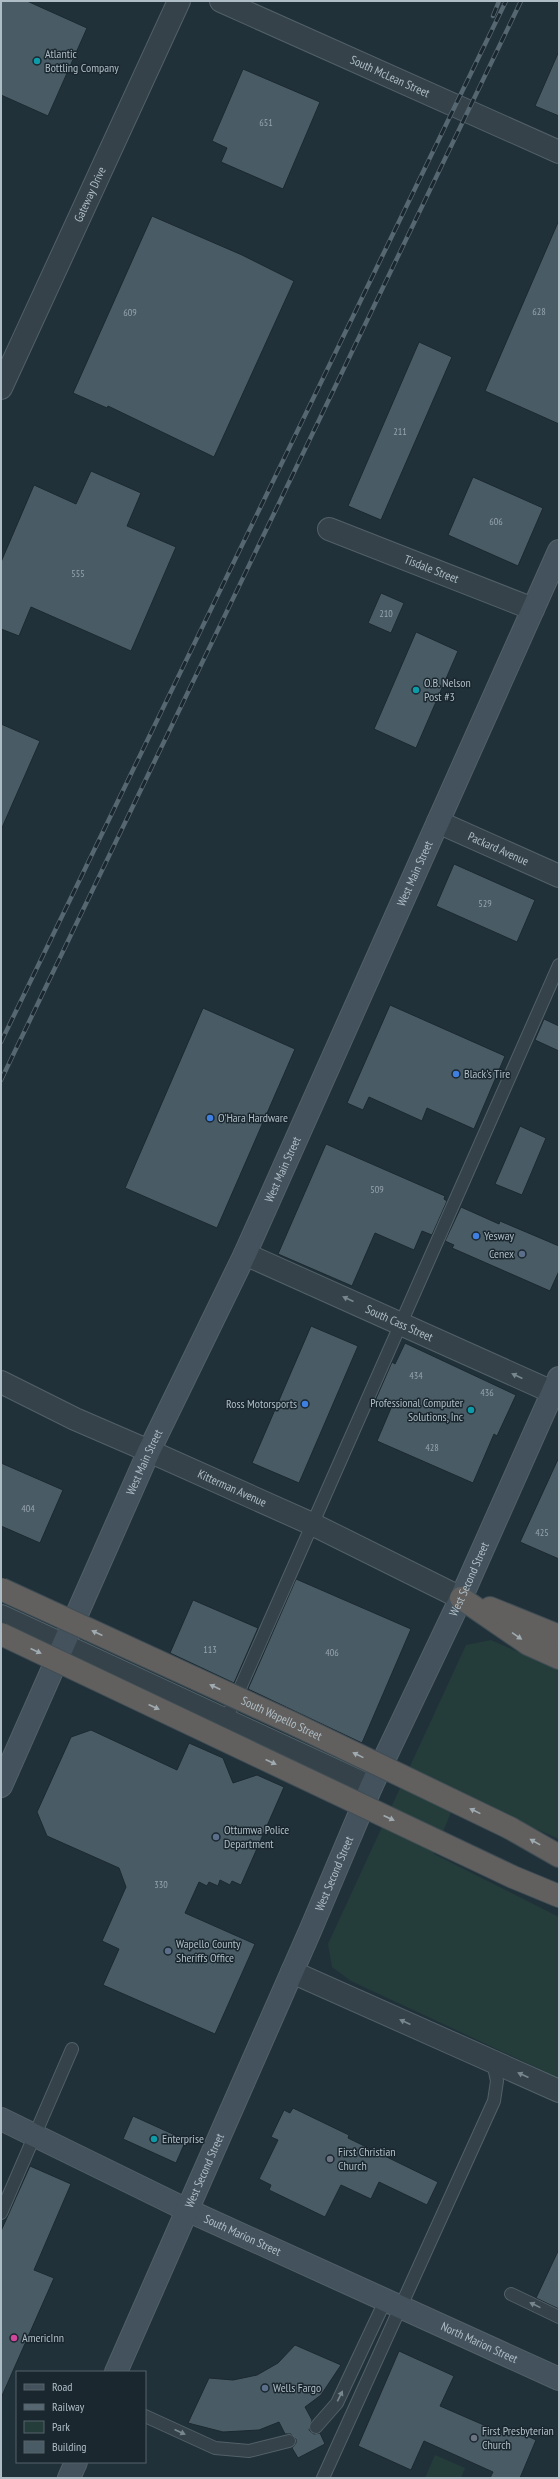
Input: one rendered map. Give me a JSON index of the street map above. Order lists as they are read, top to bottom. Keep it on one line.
{"streets":{"highway":["South Wapello Street"],"main road":["West Main Street","West Second Street","South Marion Street","North Marion Street"],"street":["South McLean Street","Gateway Drive","Tisdale Street","Packard Avenue","South Cass Street","Kitterman Avenue"]},"crossings":[["Tisdale Street","West Main Street"],["Packard Avenue","West Main Street"],["West Main Street","South Cass Street"],["West Main Street","Kitterman Avenue"],["West Main Street","South Wapello Street"],["South Cass Street","West Second Street"],["Kitterman Avenue","West Second Street"],["West Second Street","South Wapello Street"],["West Second Street","South Marion Street"],["South Marion Street","North Marion Street"]],"one_way":["South Cass Street"],"places":["Atlantic Bottling Company","O.B. Nelson Post #3","Black's Tire","O'Hara Hardware","Yesway","Cenex","Ross Motorsports","Professional Computer Solutions, Inc","Ottumwa Police Department","Wapello County Sheriffs Office","Enterprise","First Christian Church","AmericInn","Wells Fargo","First Presbyterian Church"],"house_numbers":["651","628","609","211","606","555","210","529","509","434","436","428","404","425","113","406","330"],"legend":["Road","Railway","Park","Building"]}
